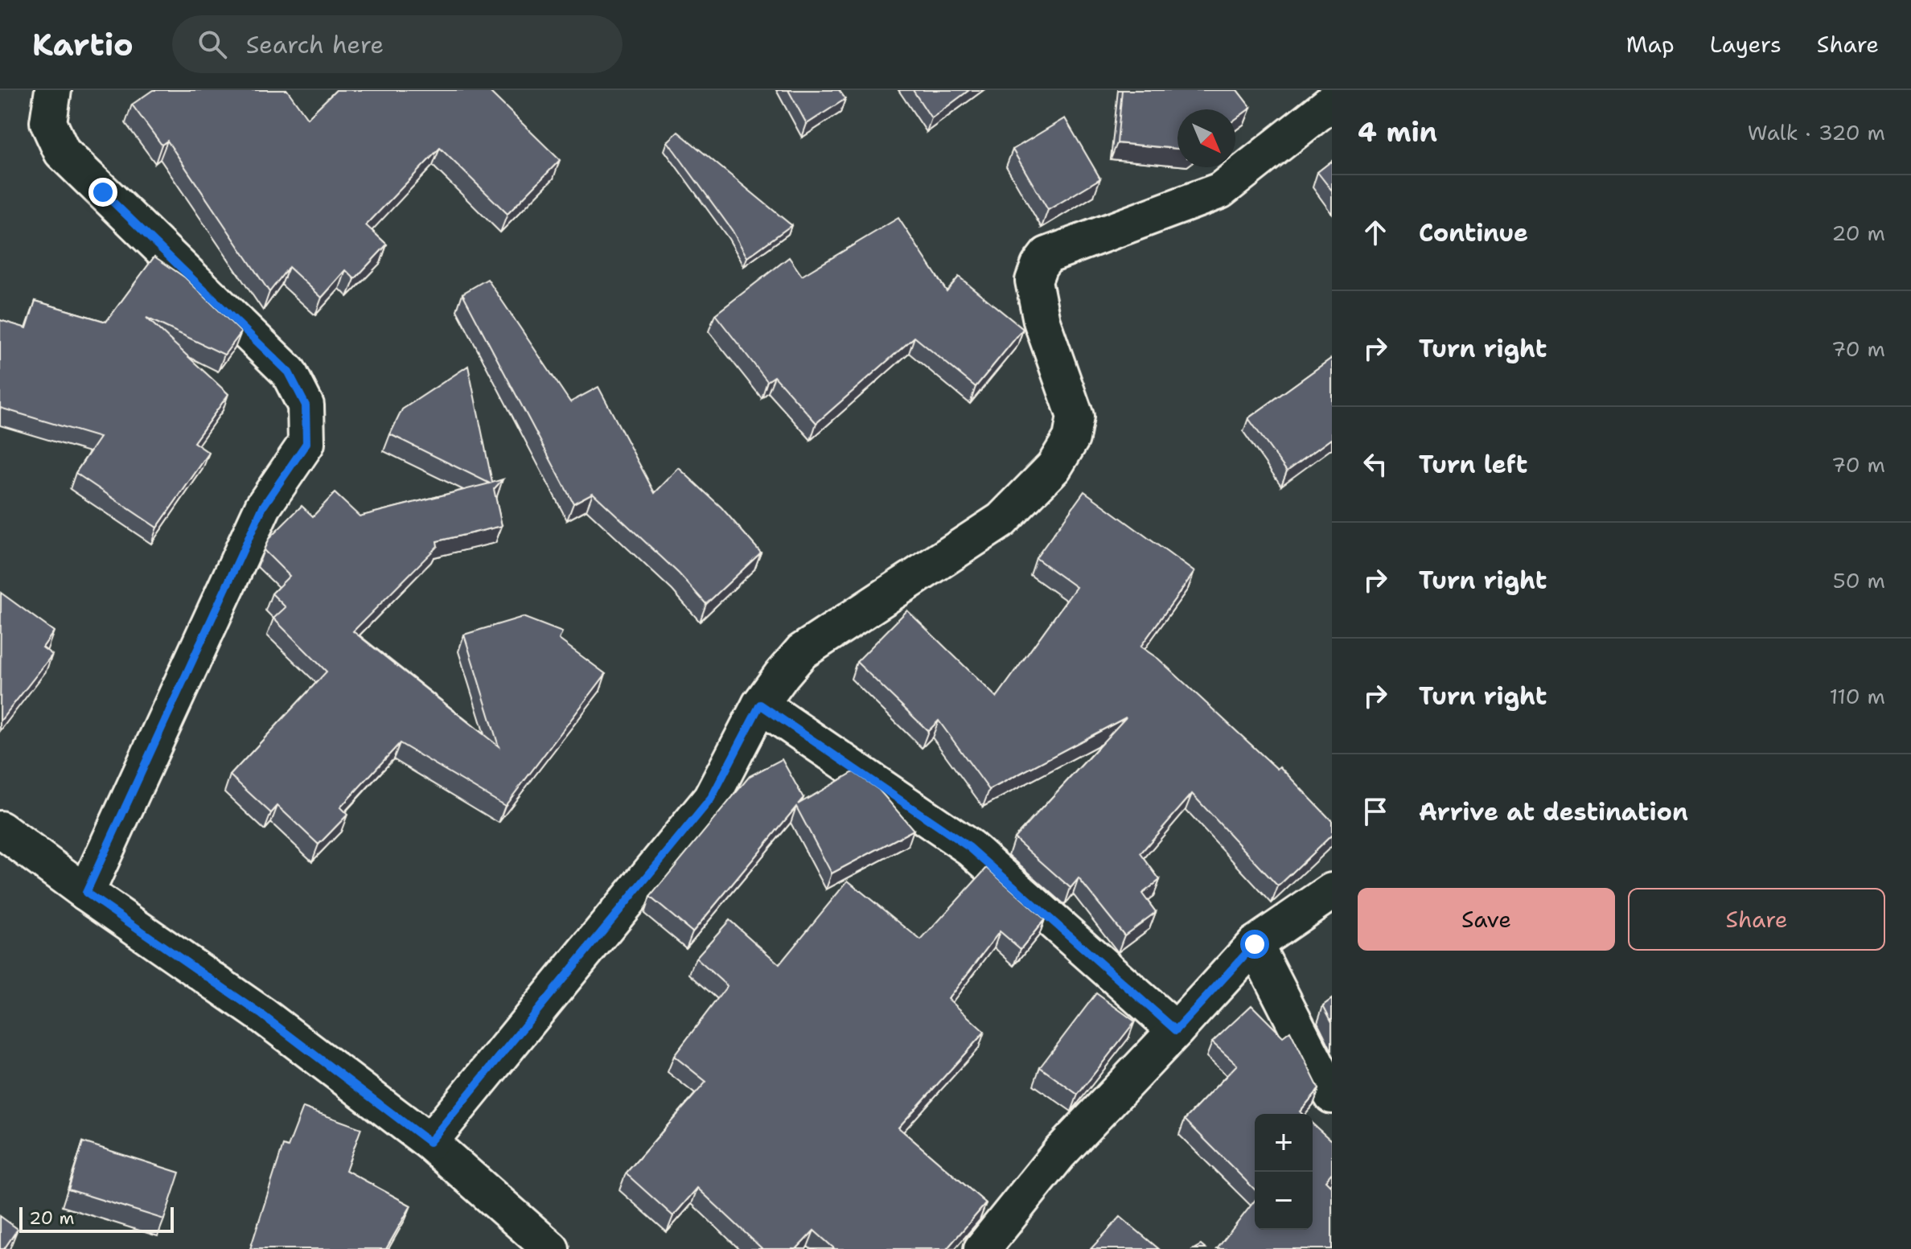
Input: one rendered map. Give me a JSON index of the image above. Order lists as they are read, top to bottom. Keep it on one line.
{"scale_bar":"20 m","north":"bottom right","page":{"header":"Kartio","search":"Search here","nav":["Map","Layers","Share"],"heading":["4 min","Walk · 320 m"],"list":[["Continue","20 m"],["Turn right","70 m"],["Turn left","70 m"],["Turn right","50 m"],["Turn right","110 m"],"Arrive at destination"],"buttons":["Save","Share"],"map_buttons":["+","−"],"scale":"20 m"}}
